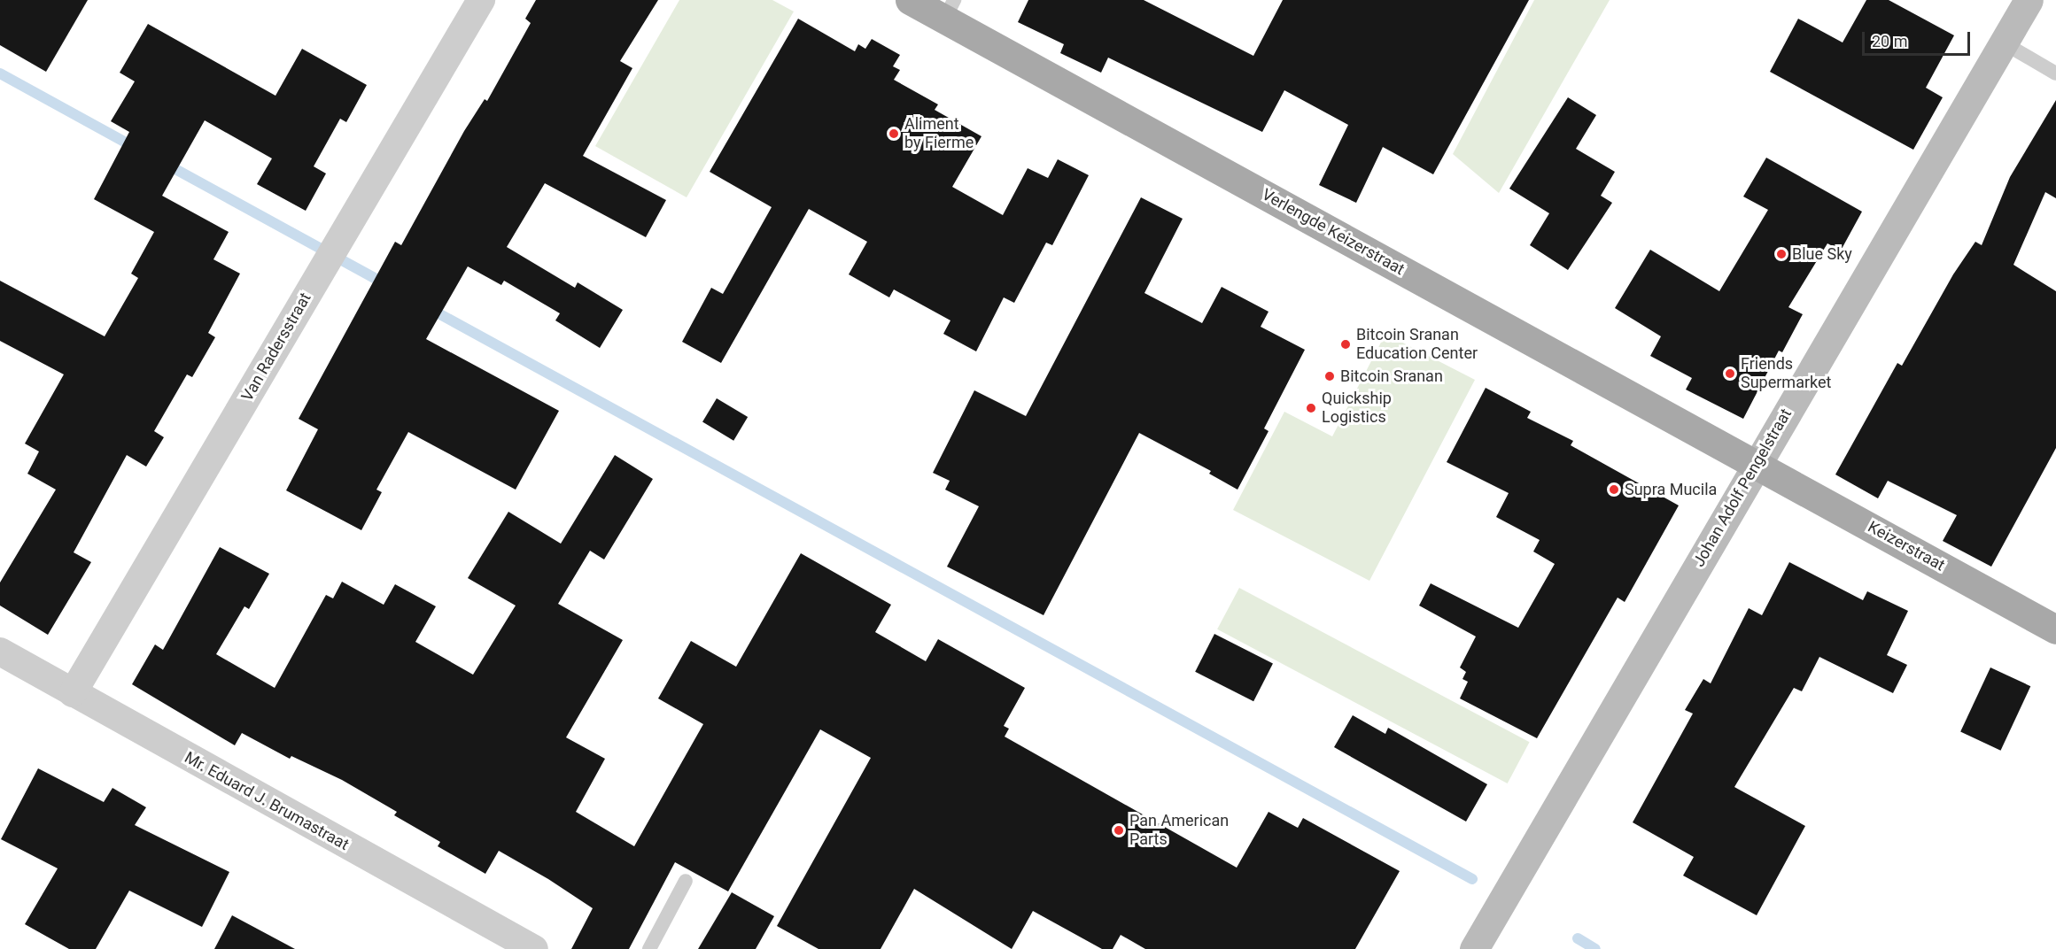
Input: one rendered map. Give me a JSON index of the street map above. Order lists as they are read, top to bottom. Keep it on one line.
{"streets":{"main road":["Verlengde Keizerstraat","Johan Adolf Pengelstraat","Keizerstraat"],"street":["Van Radersstraat","Mr. Eduard J. Brumastraat"]},"crossings":[["Verlengde Keizerstraat","Johan Adolf Pengelstraat"],["Verlengde Keizerstraat","Keizerstraat"],["Van Radersstraat","Mr. Eduard J. Brumastraat"],["Johan Adolf Pengelstraat","Keizerstraat"]],"places":["Aliment by Fierme","Blue Sky","Bitcoin Sranan Education Center","Friends Supermarket","Bitcoin Sranan","Quickship Logistics","Supra Mucila","Pan American Parts"],"scale_bar":"20 m"}
